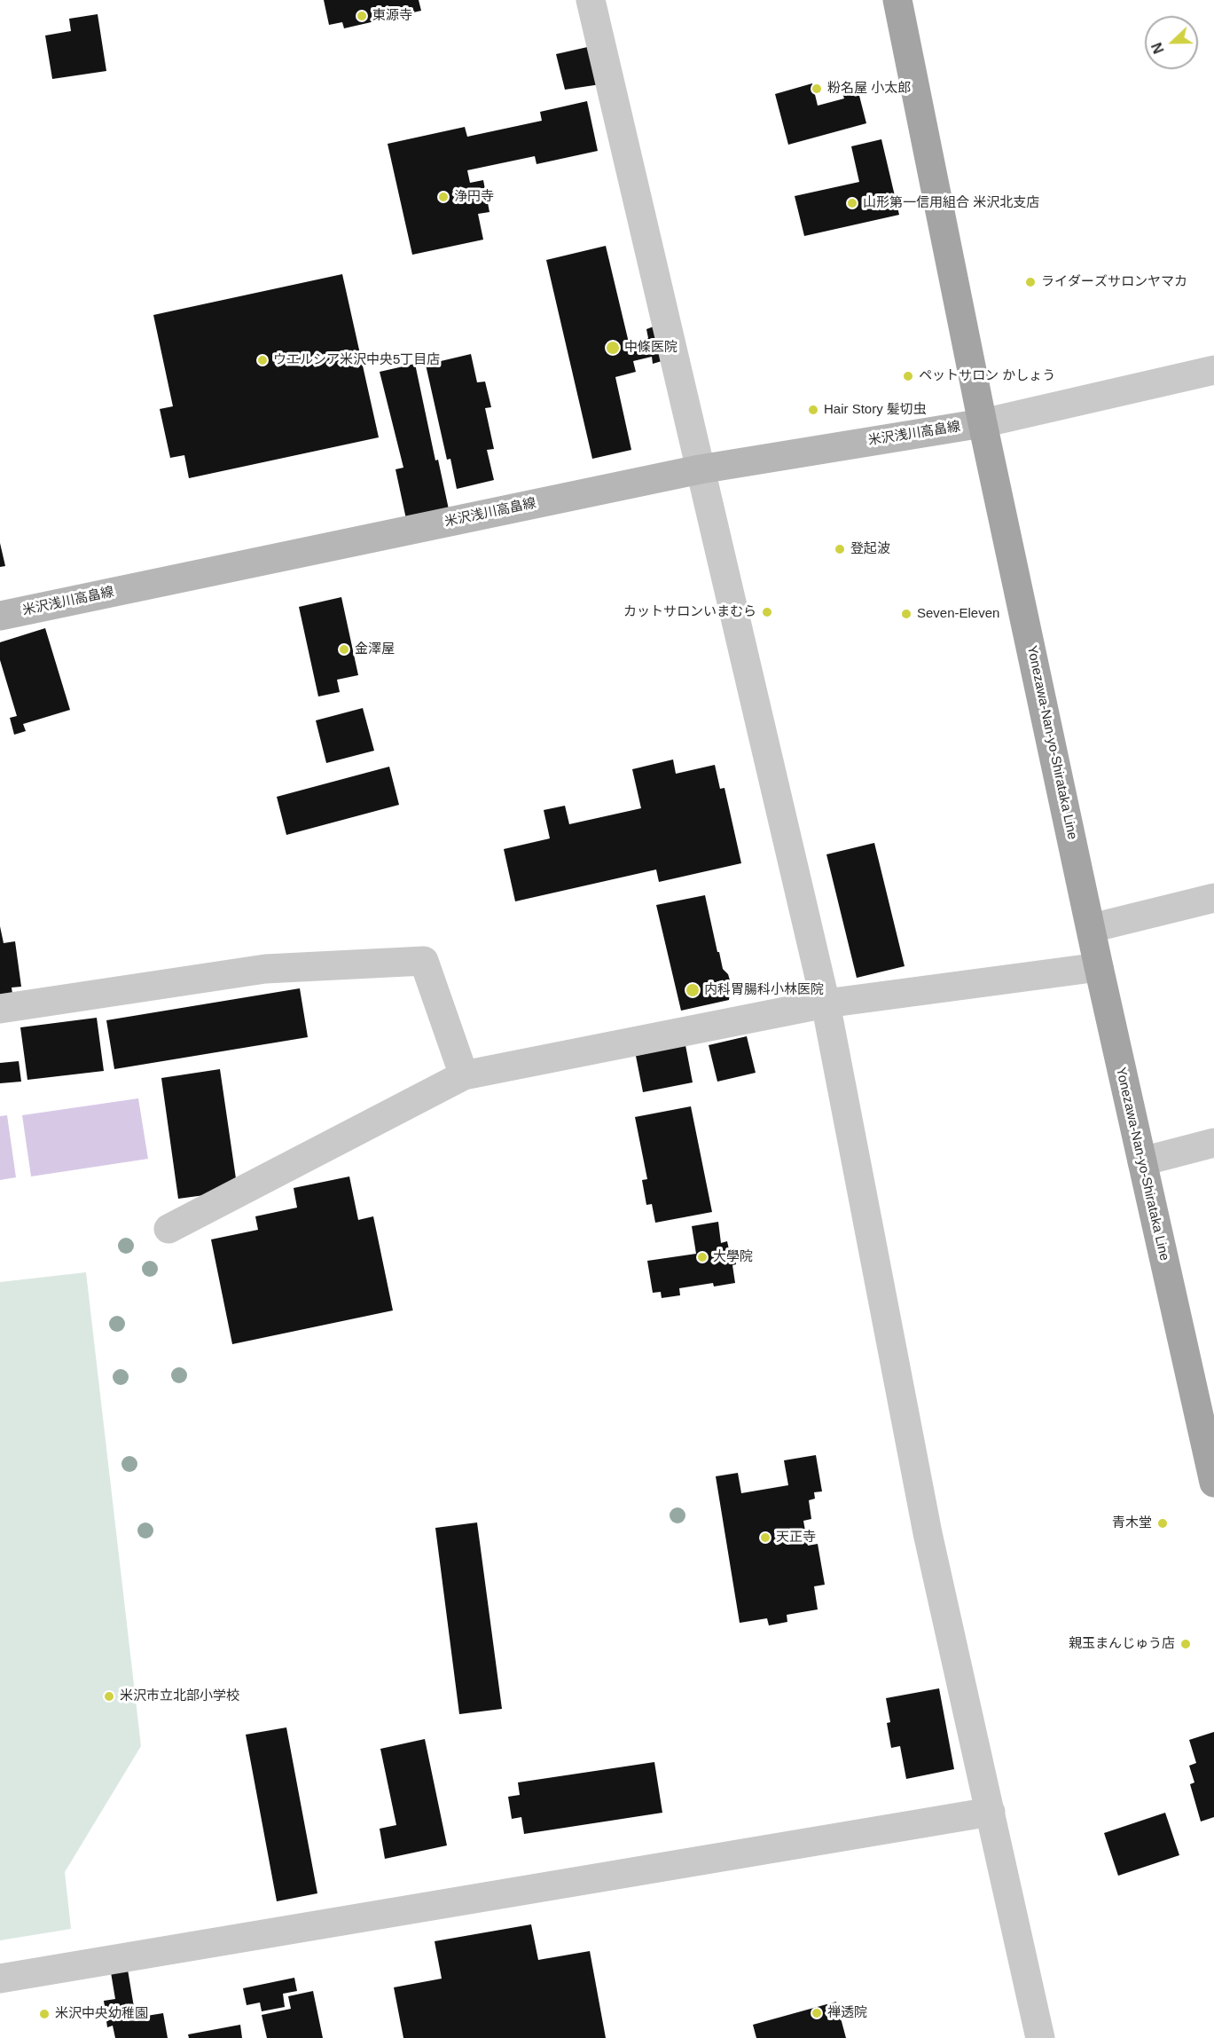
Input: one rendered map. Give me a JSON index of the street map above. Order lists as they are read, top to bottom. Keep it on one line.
{"streets":{"main road":["米沢浅川高畠線","Yonezawa-Nan-yo-Shirataka Line"]},"crossings":[["米沢浅川高畠線","Yonezawa-Nan-yo-Shirataka Line"]],"places":["東源寺","粉名屋 小太郎","浄円寺","山形第一信用組合 米沢北支店","ライダーズサロンヤマカ","中條医院","ウエルシア米沢中央5丁目店","ペットサロン かしょう","Hair Story 髪切虫","登起波","カットサロンいまむら","Seven-Eleven","金澤屋","内科胃腸科小林医院","大學院","青木堂","天正寺","親玉まんじゅう店","米沢市立北部小学校","禅透院","米沢中央幼稚園"],"north":"left"}
